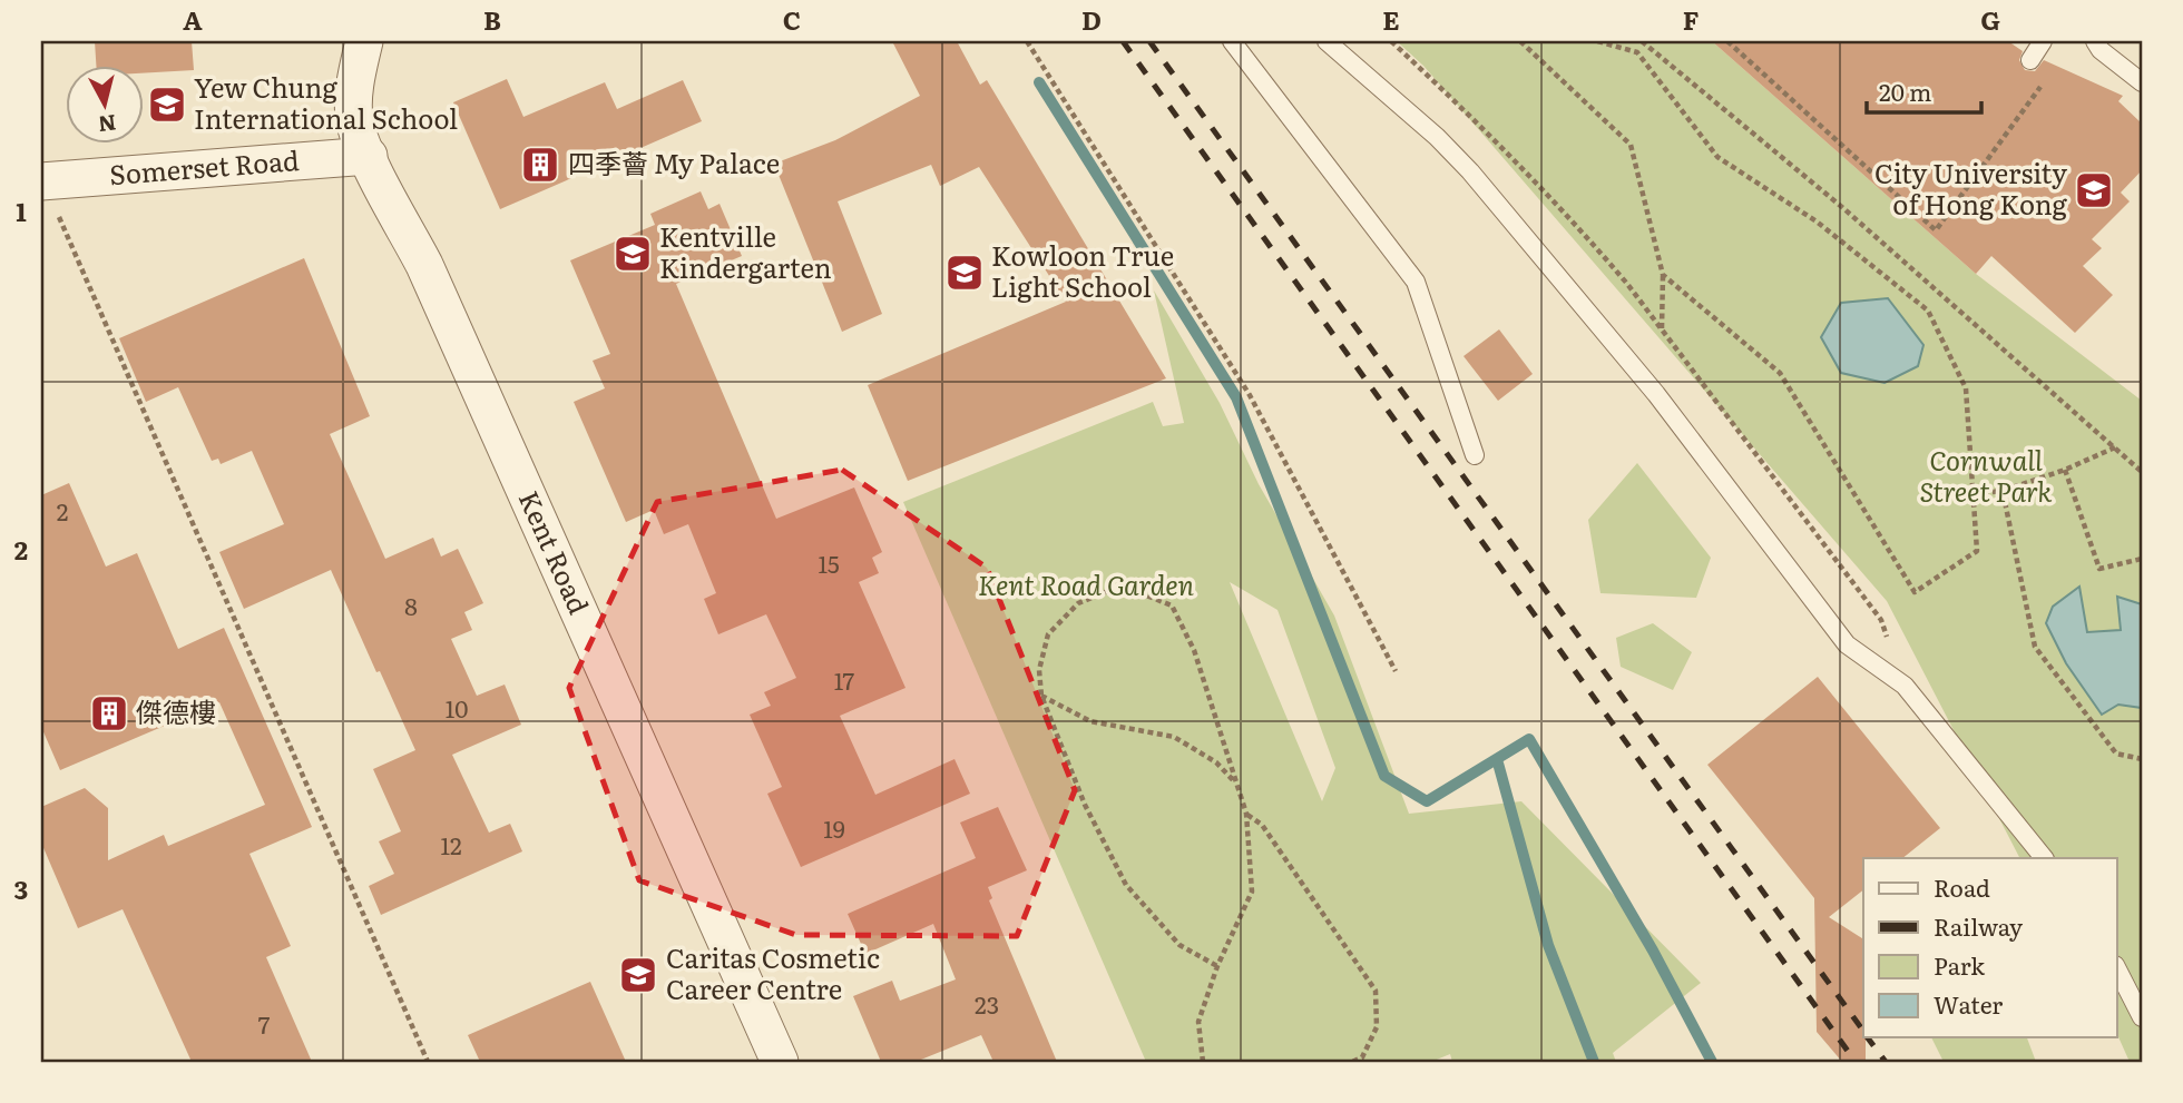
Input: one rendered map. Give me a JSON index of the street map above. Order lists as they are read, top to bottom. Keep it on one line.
{"streets":{"street":["Somerset Road","Kent Road"]},"crossings":[["Somerset Road","Kent Road"]],"parks":["Cornwall Street Park","Kent Road Garden"],"places":{"school or university":["Yew Chung International School","City University of Hong Kong","Kentville Kindergarten","Kowloon True Light School","Caritas Cosmetic Career Centre"],"building":["四季薈 My Palace","傑德樓"]},"house_numbers":["2","15","8","17","10","19","12","23","7"],"legend":["Road","Railway","Park","Water"],"scale_bar":"20 m","north":"bottom","grid":{"columns":["A","B","C","D","E","F","G"],"rows":["1","2","3"]}}
